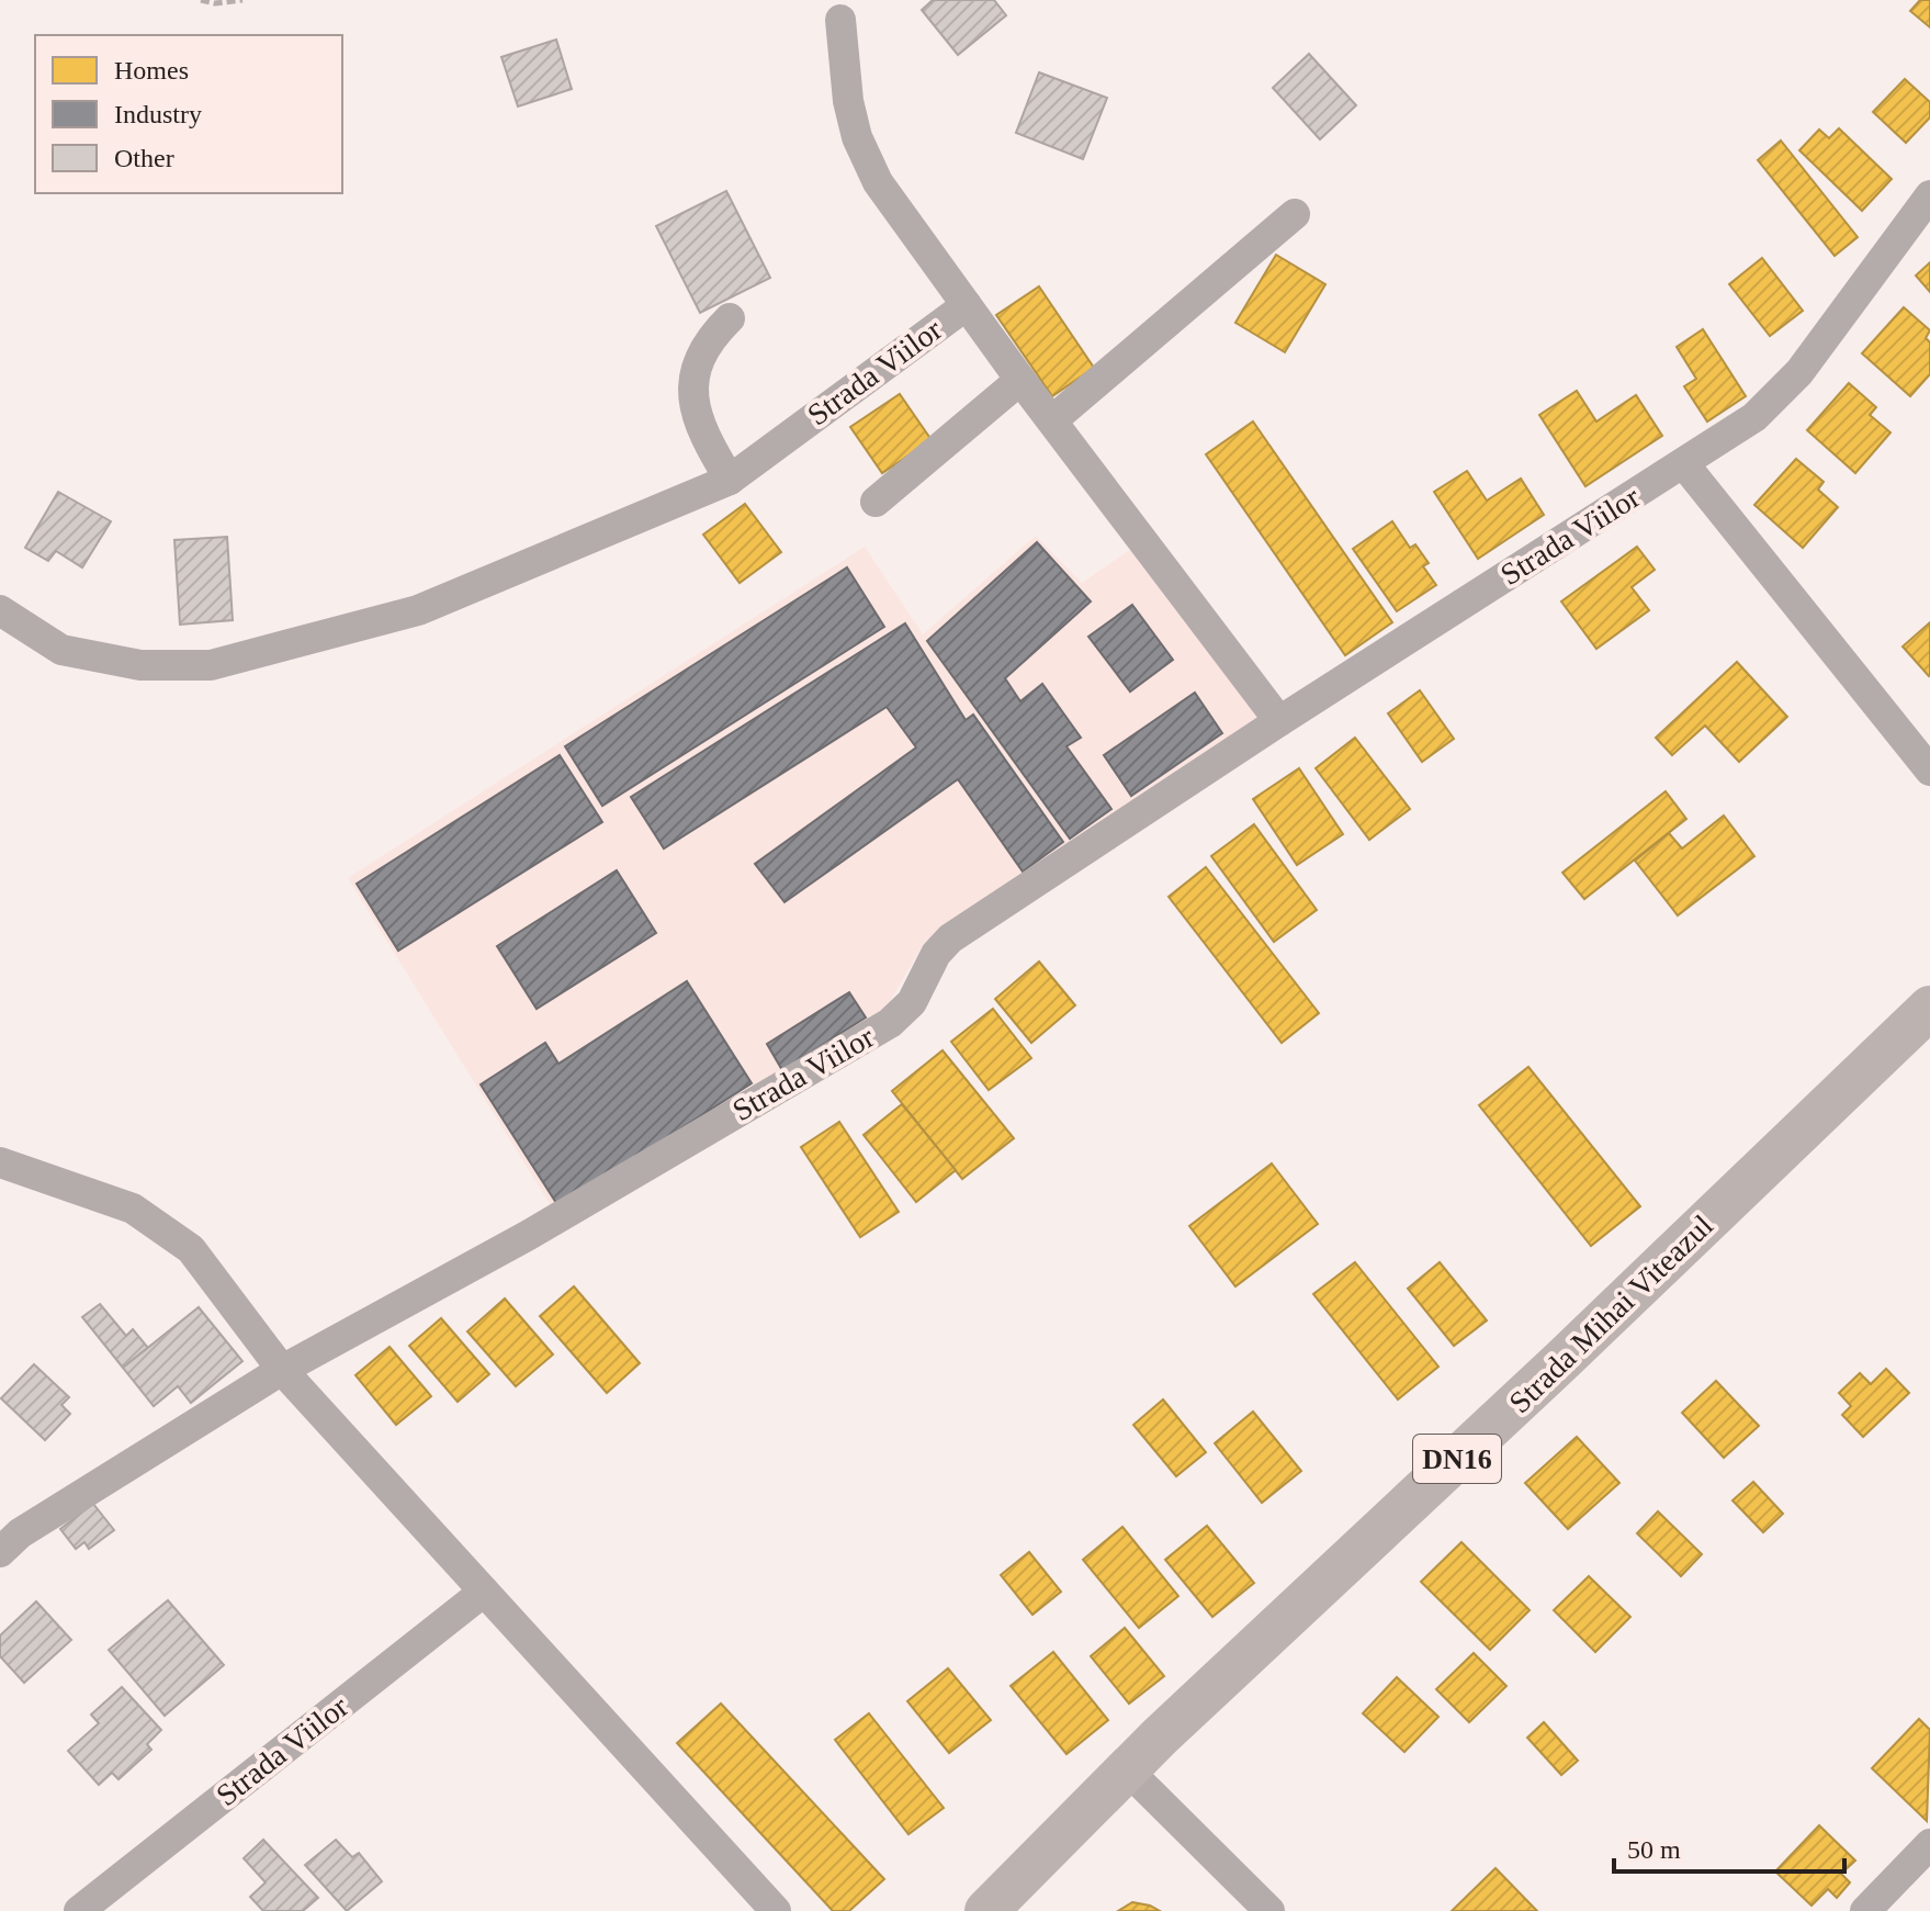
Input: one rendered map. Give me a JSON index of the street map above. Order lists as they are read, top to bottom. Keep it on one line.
{"streets":{"highway":["Strada Mihai Viteazul","DN16"],"street":["Strada Viilor"]},"legend":["Homes","Industry","Other"],"scale_bar":"50 m"}
